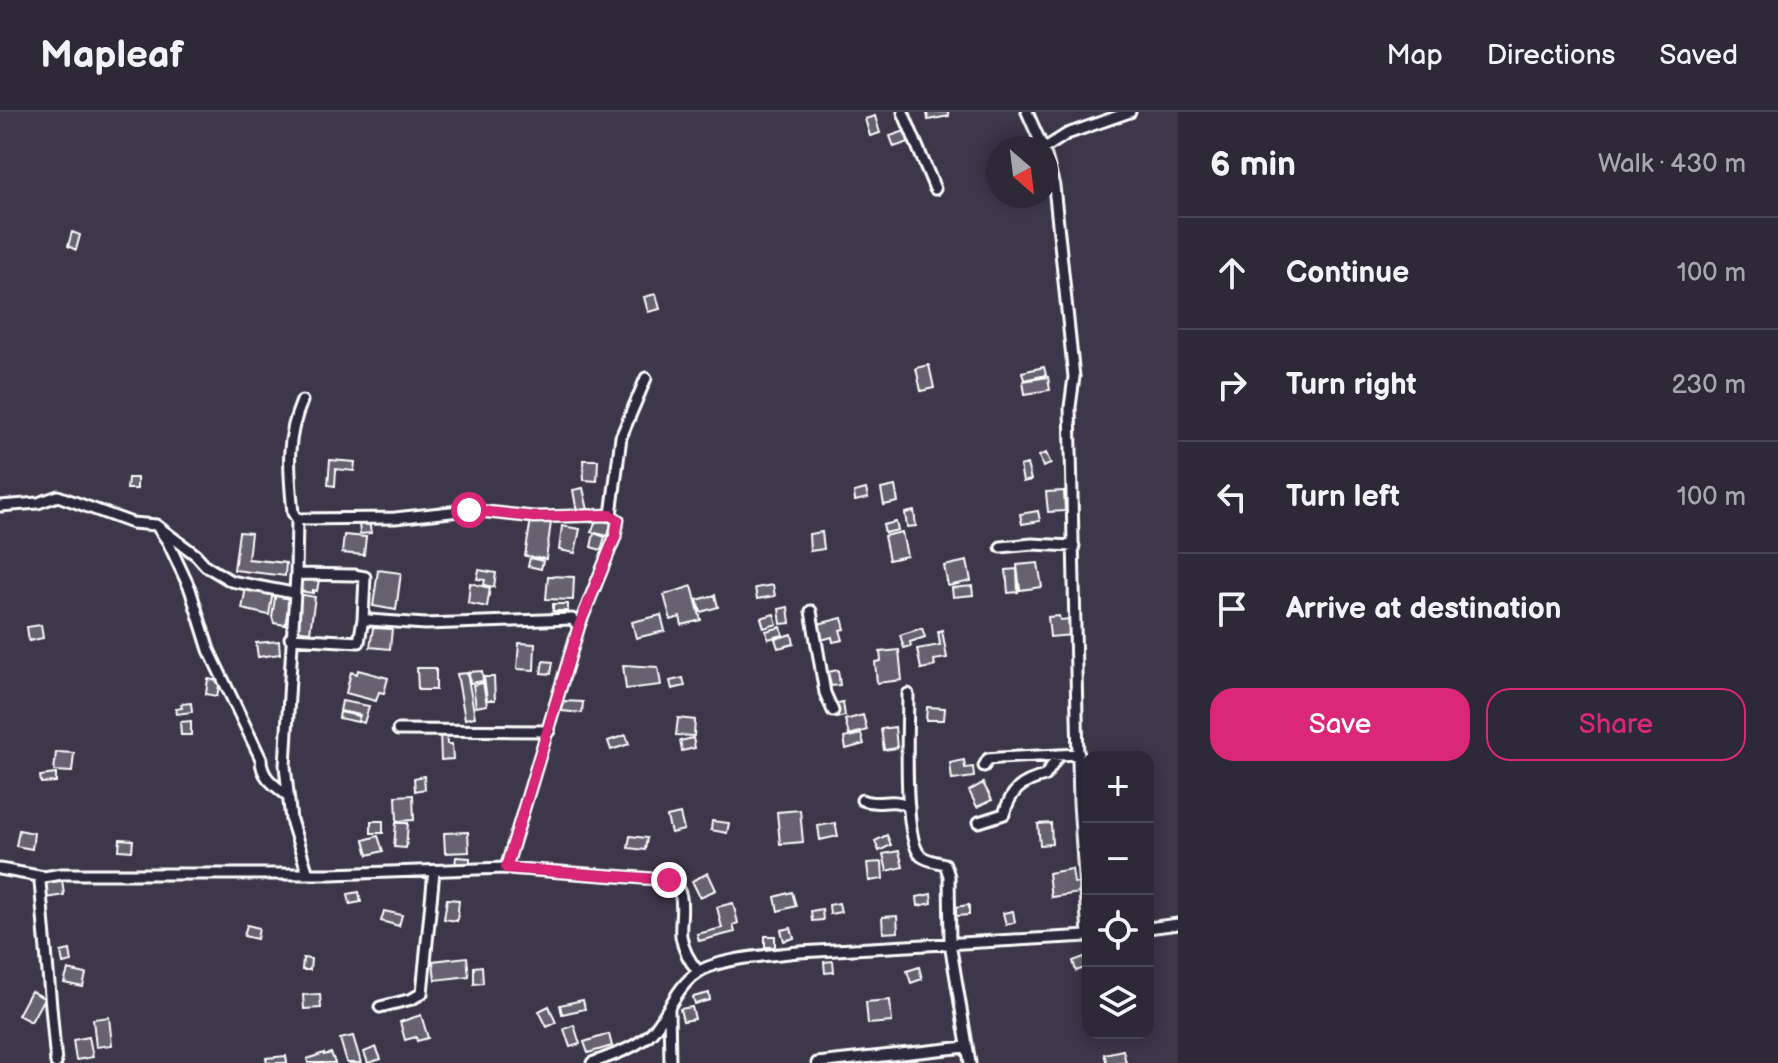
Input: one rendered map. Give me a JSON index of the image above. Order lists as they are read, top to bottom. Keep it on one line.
{"north":"bottom right","page":{"header":"Mapleaf","nav":["Map","Directions","Saved"],"heading":["6 min","Walk · 430 m"],"list":[["Continue","100 m"],["Turn right","230 m"],["Turn left","100 m"],"Arrive at destination"],"buttons":["Save","Share"],"map_buttons":["+","−"]}}
